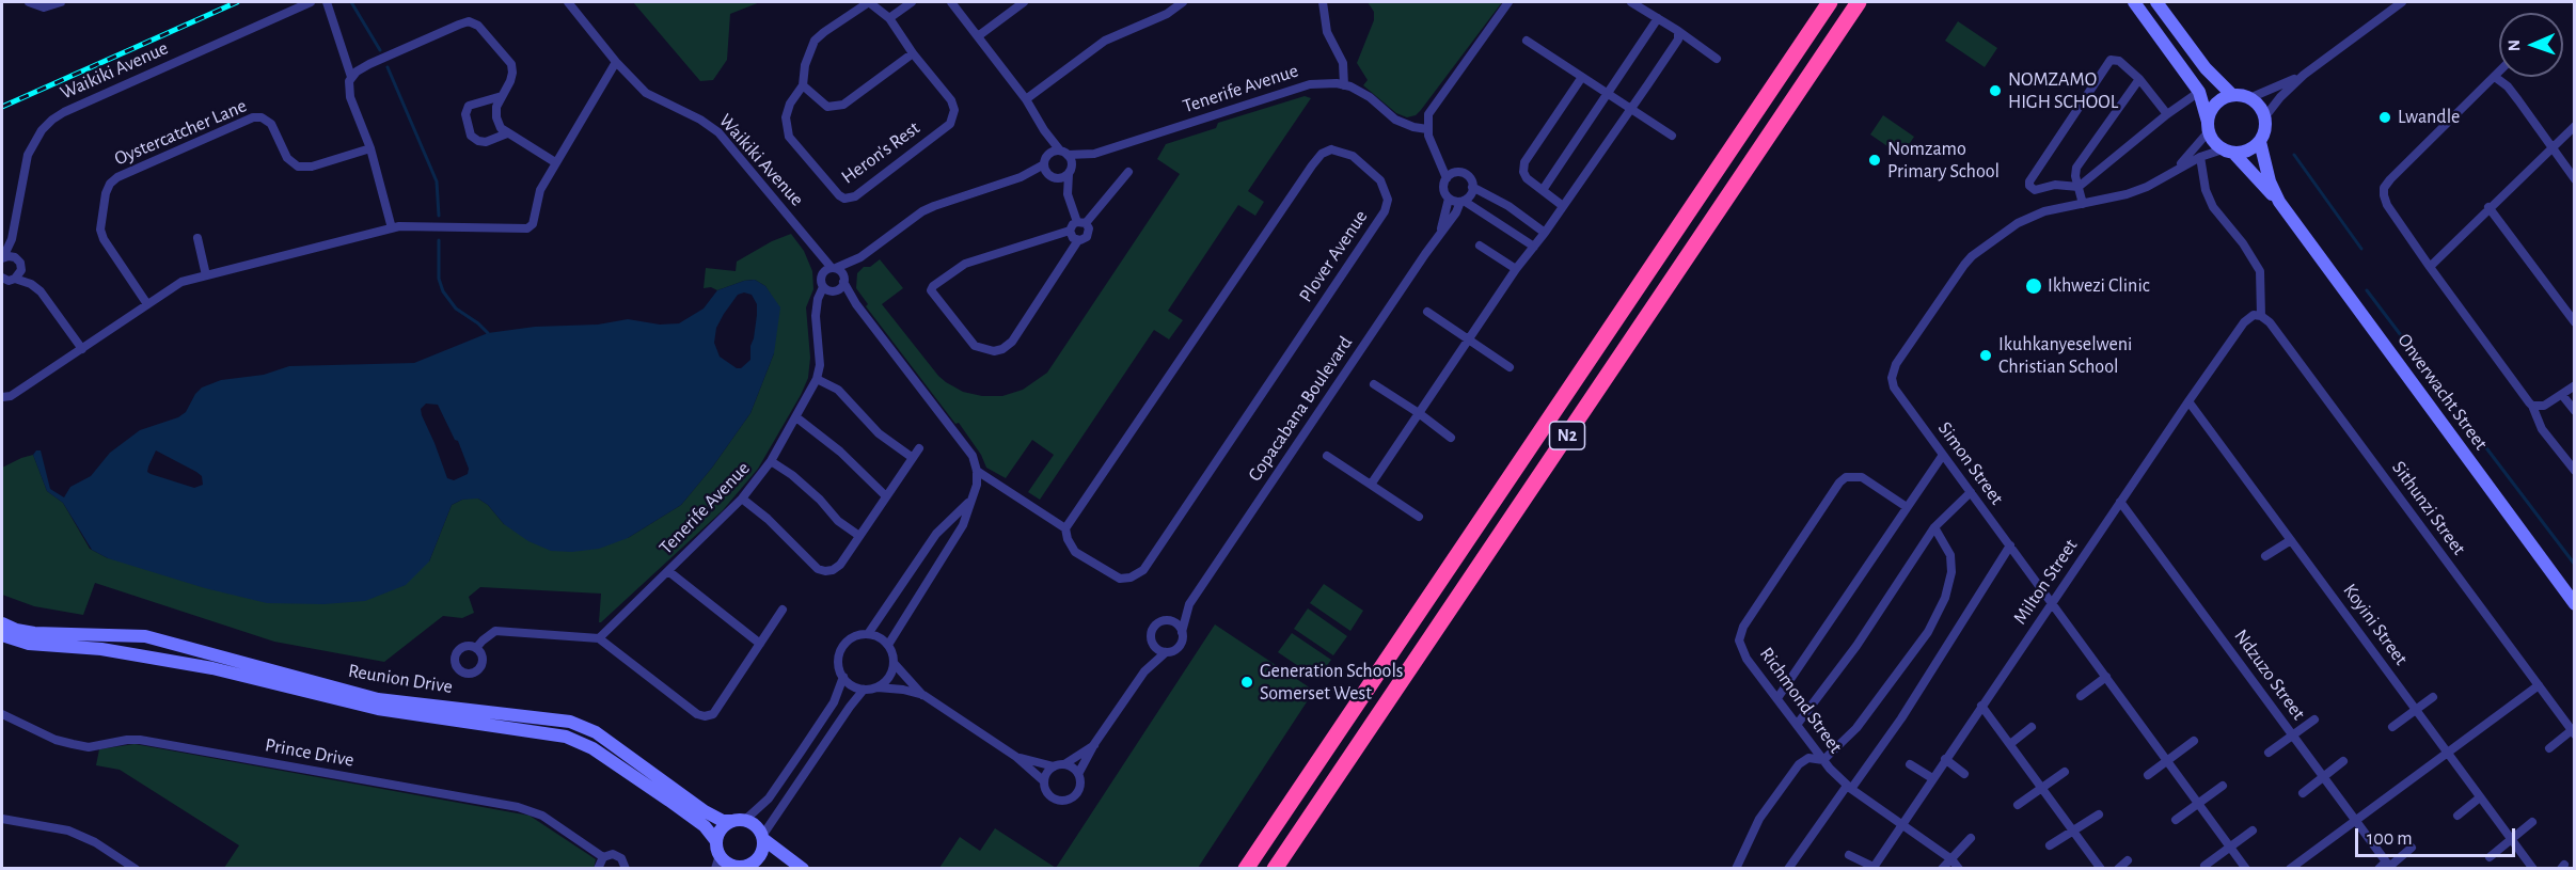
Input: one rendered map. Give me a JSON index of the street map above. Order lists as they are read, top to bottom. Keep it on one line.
{"streets":{"highway":["N2"],"street":["Waikiki Avenue","Tenerife Avenue","Oystercatcher Lane","Heron's Rest","Plover Avenue","Onverwacht Street","Copacabana Boulevard","Simon Street","Sithunzi Street","Milton Street","Koyini Street","Ndzuzo Street","Reunion Drive","Richmond Street","Prince Drive"]},"crossings":[["Waikiki Avenue","Tenerife Avenue"],["Onverwacht Street","Simon Street"],["Simon Street","Milton Street"],["Sithunzi Street","Milton Street"],["Milton Street","Koyini Street"],["Milton Street","Ndzuzo Street"],["Milton Street","Richmond Street"]],"places":["NOMZAMO HIGH SCHOOL","Lwandle","Nomzamo Primary School","Ikhwezi Clinic","Ikuhkanyeselweni Christian School","Generation Schools Somerset West"],"scale_bar":"100 m","north":"left"}
